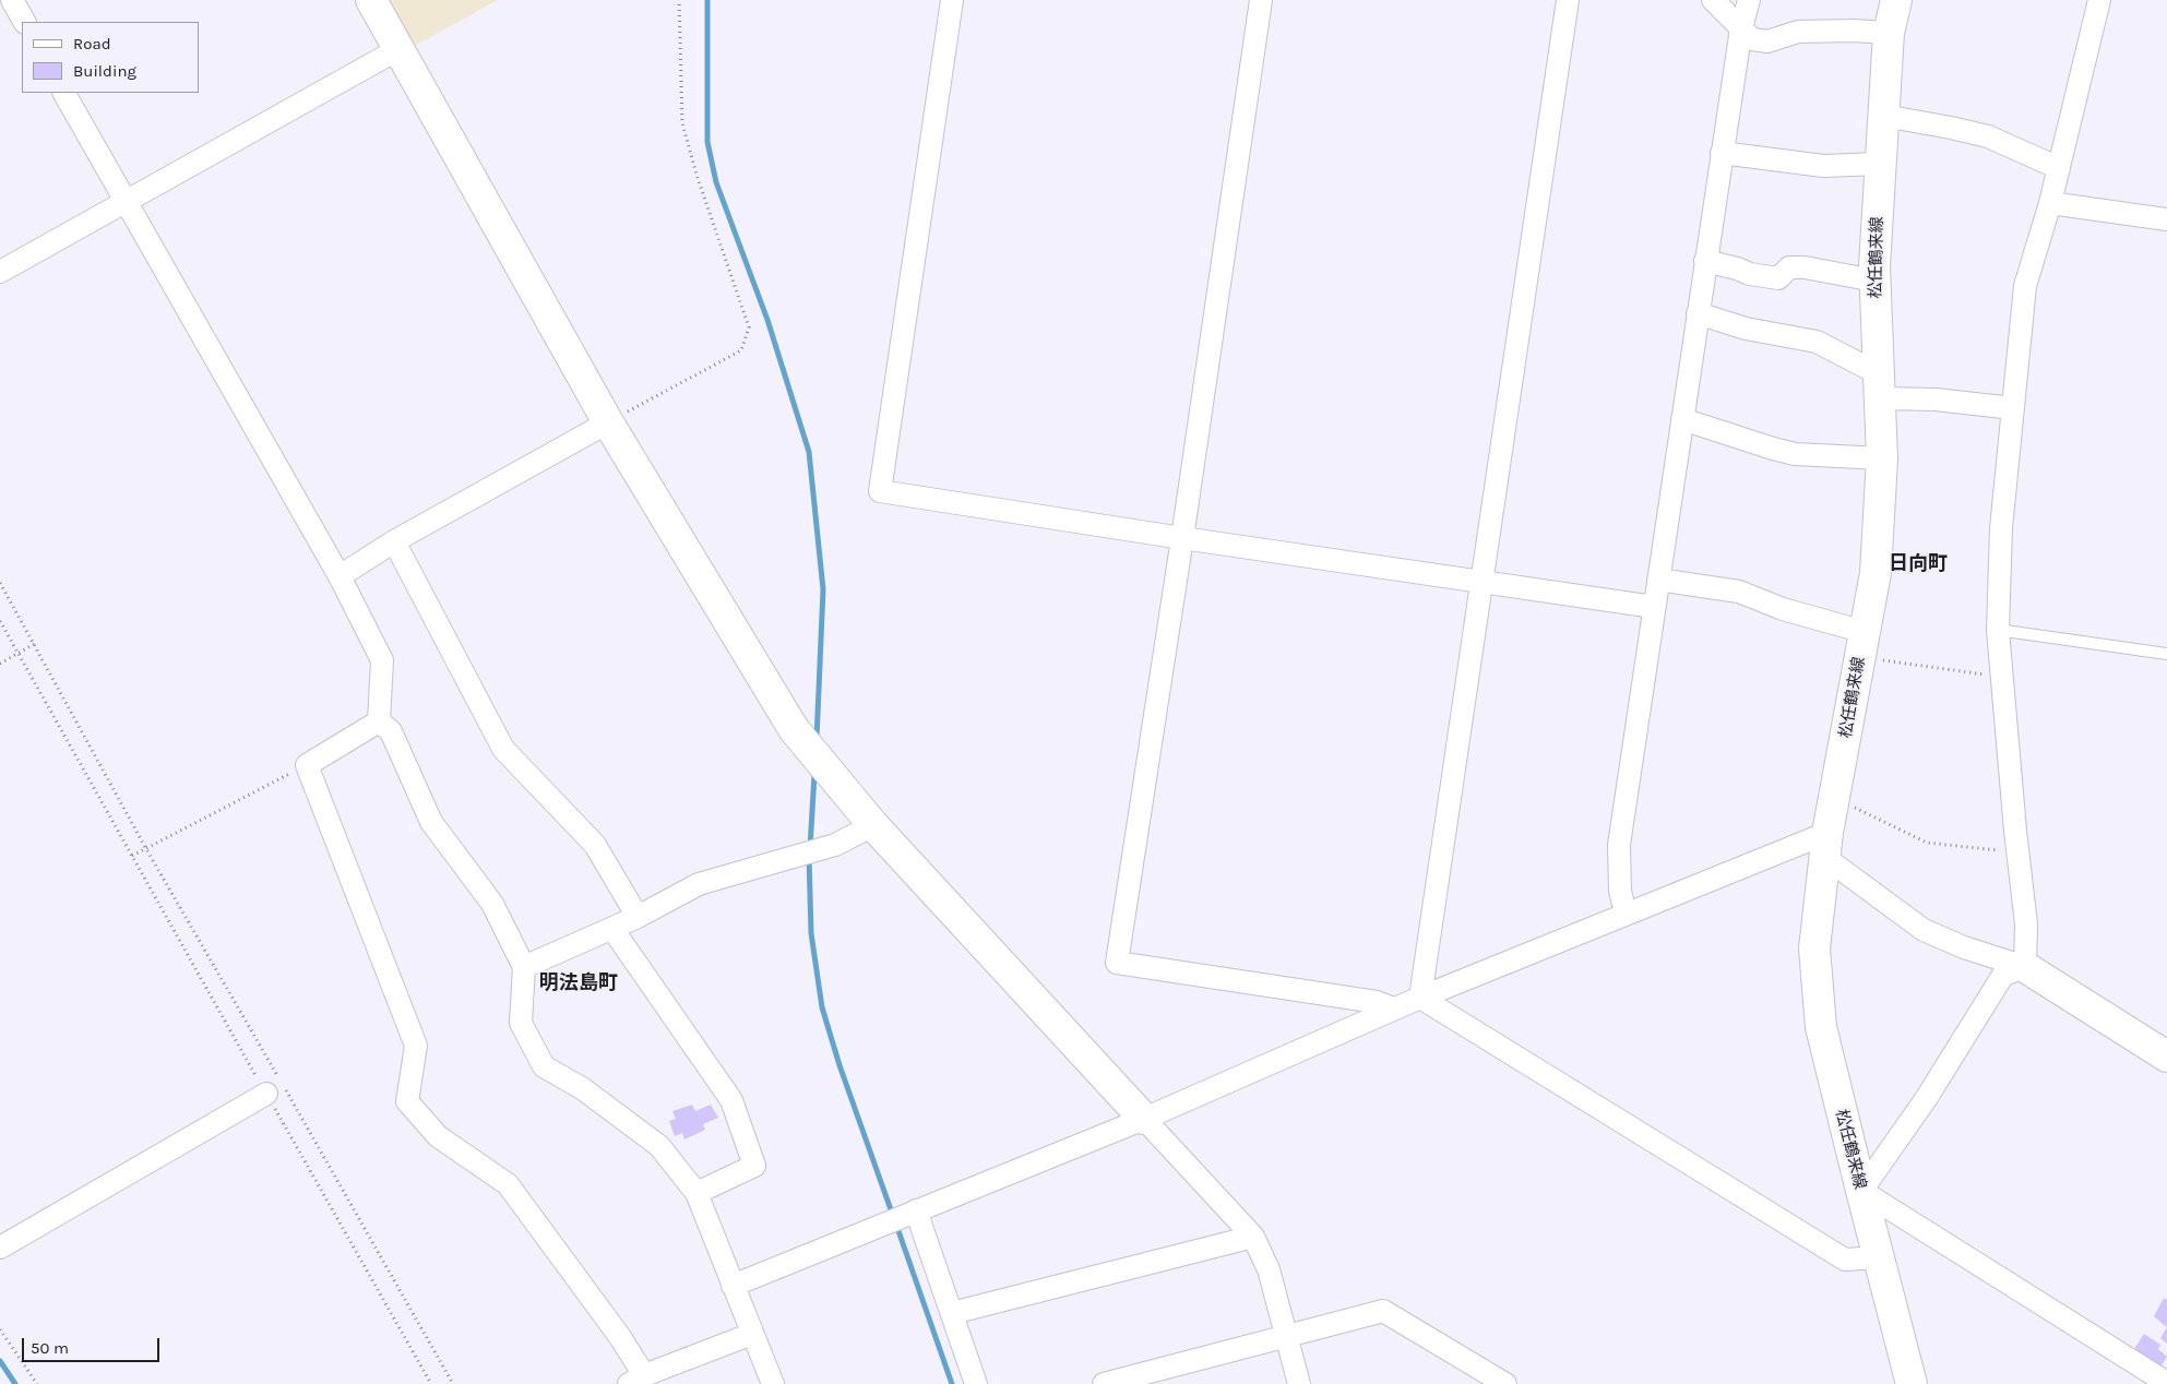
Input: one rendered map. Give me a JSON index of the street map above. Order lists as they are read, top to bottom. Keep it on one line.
{"streets":{"street":["松任鶴来線"]},"districts":["日向町","明法島町"],"legend":["Road","Building"],"scale_bar":"50 m"}
